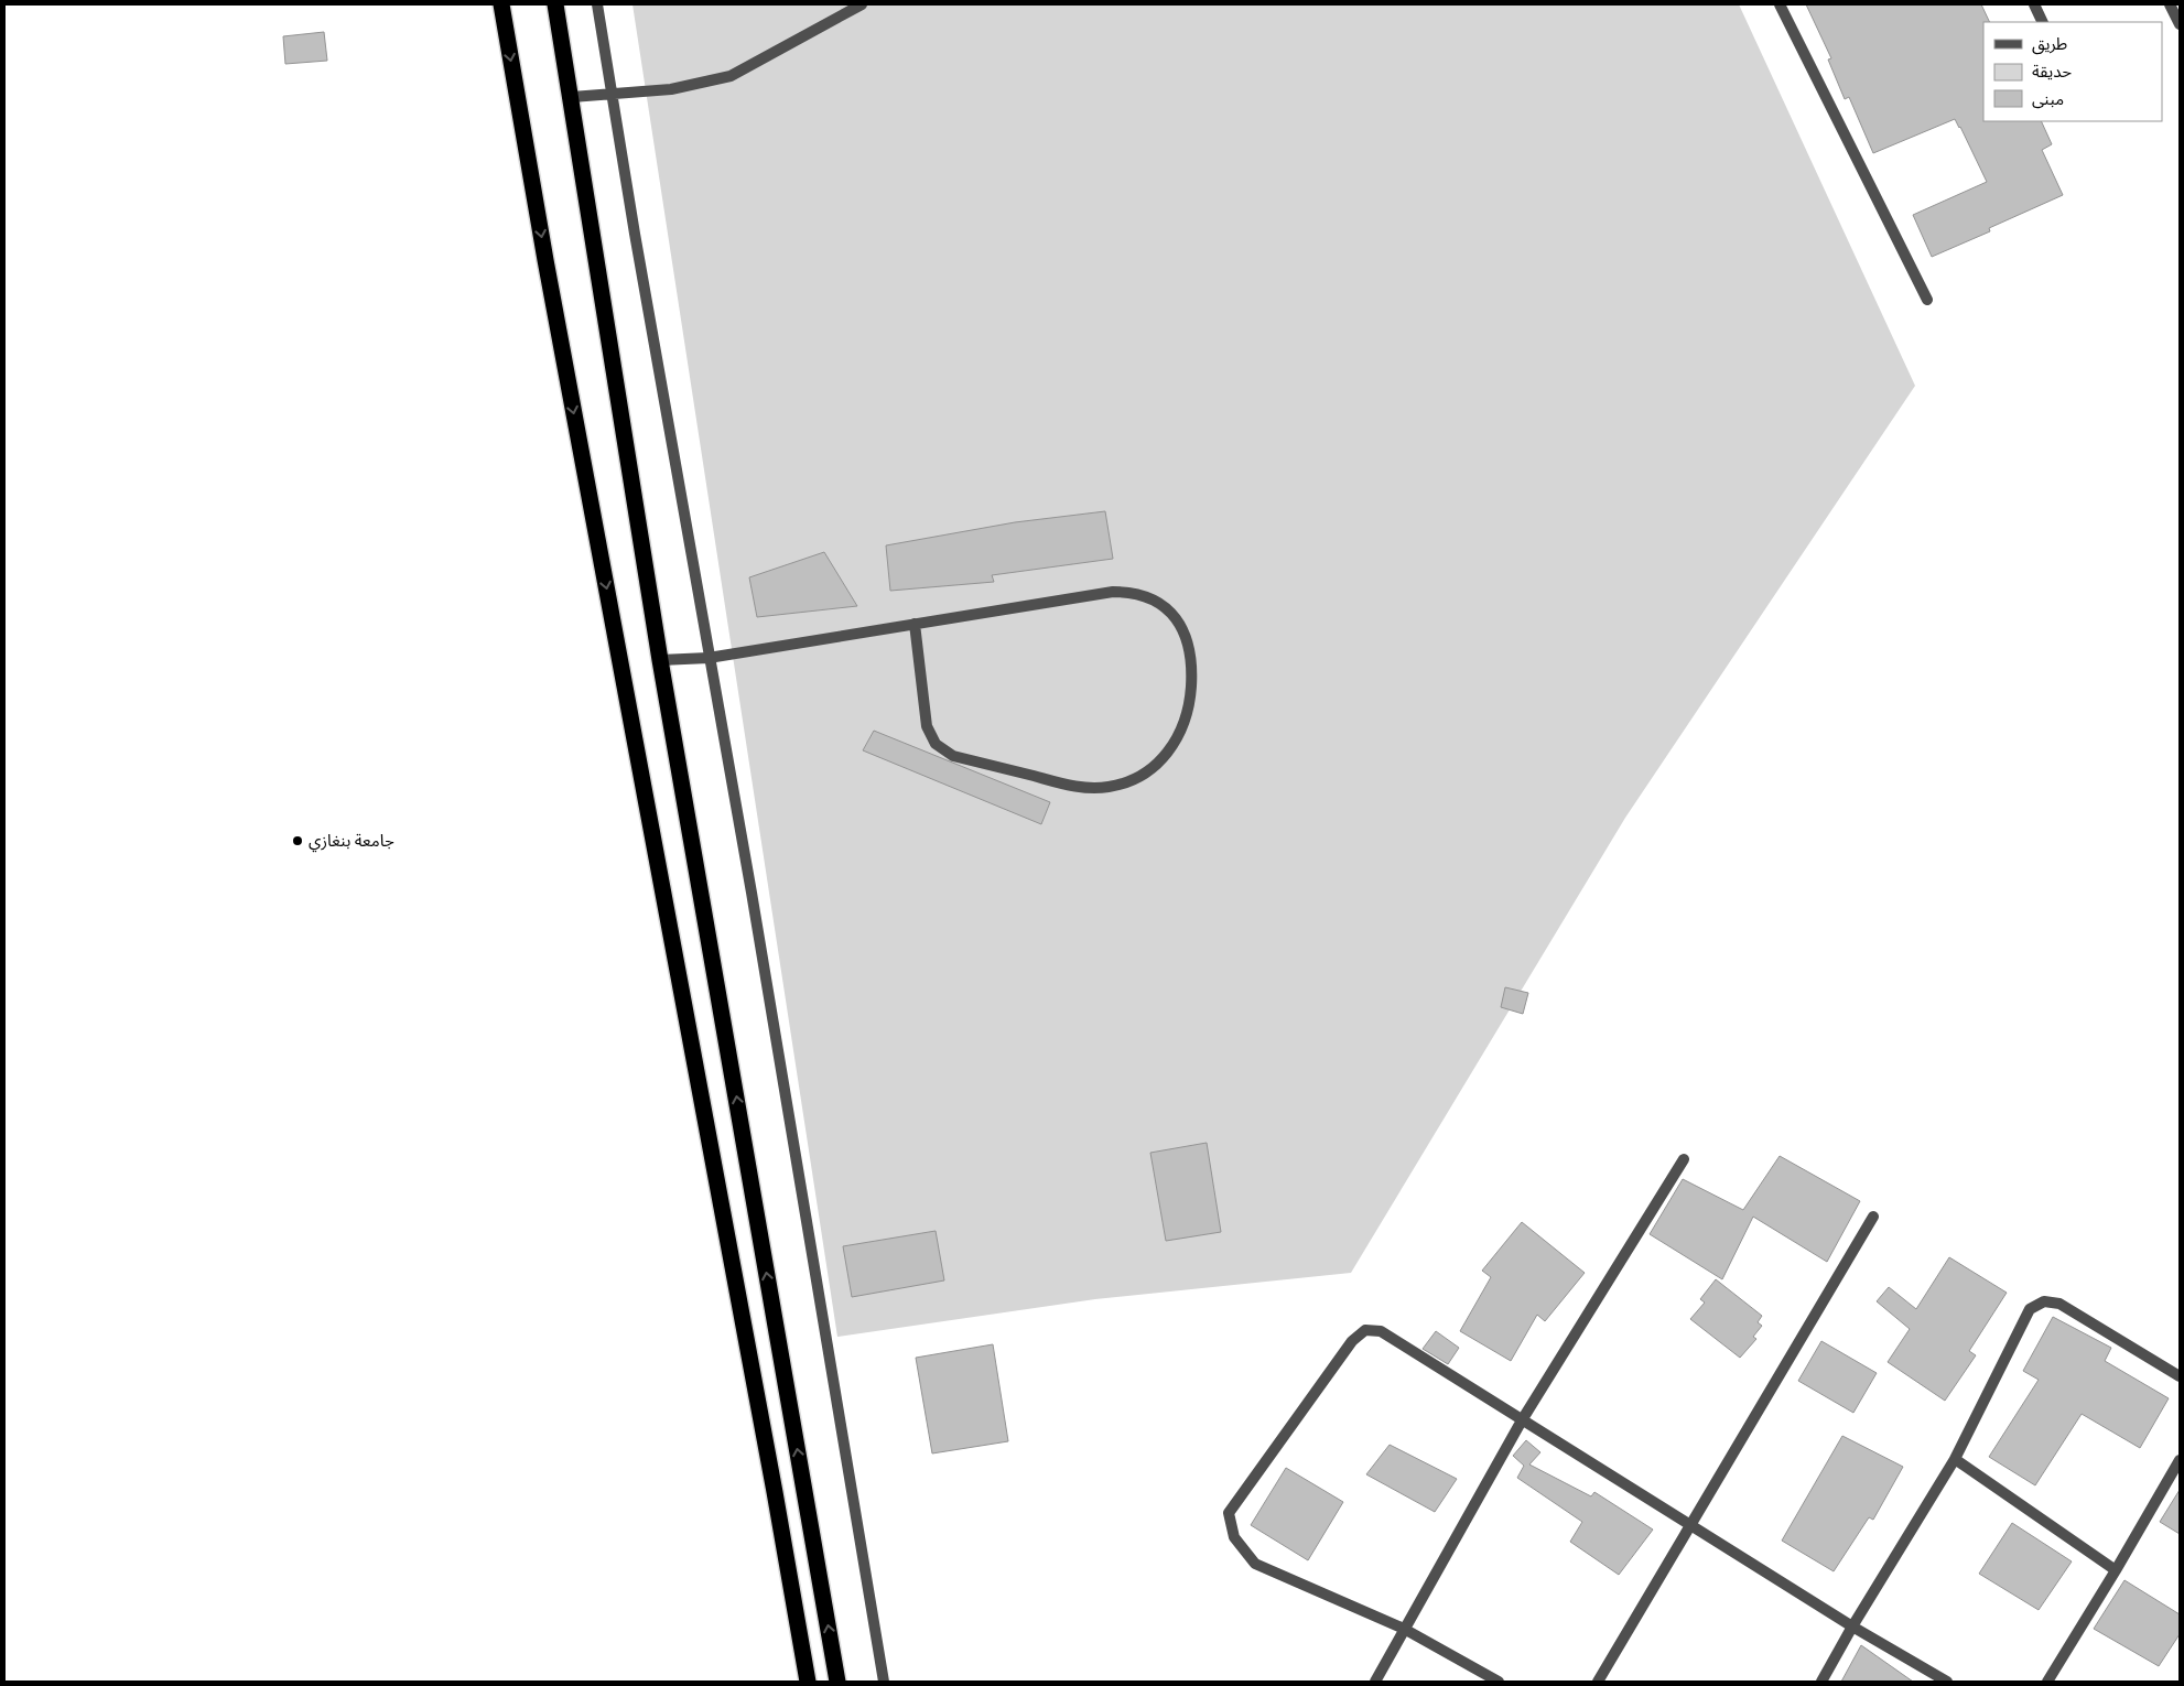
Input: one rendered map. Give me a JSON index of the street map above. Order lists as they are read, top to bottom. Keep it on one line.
{"places":["جامعة بنغازي"],"legend":["طريق","حديقة","مبنى"]}
